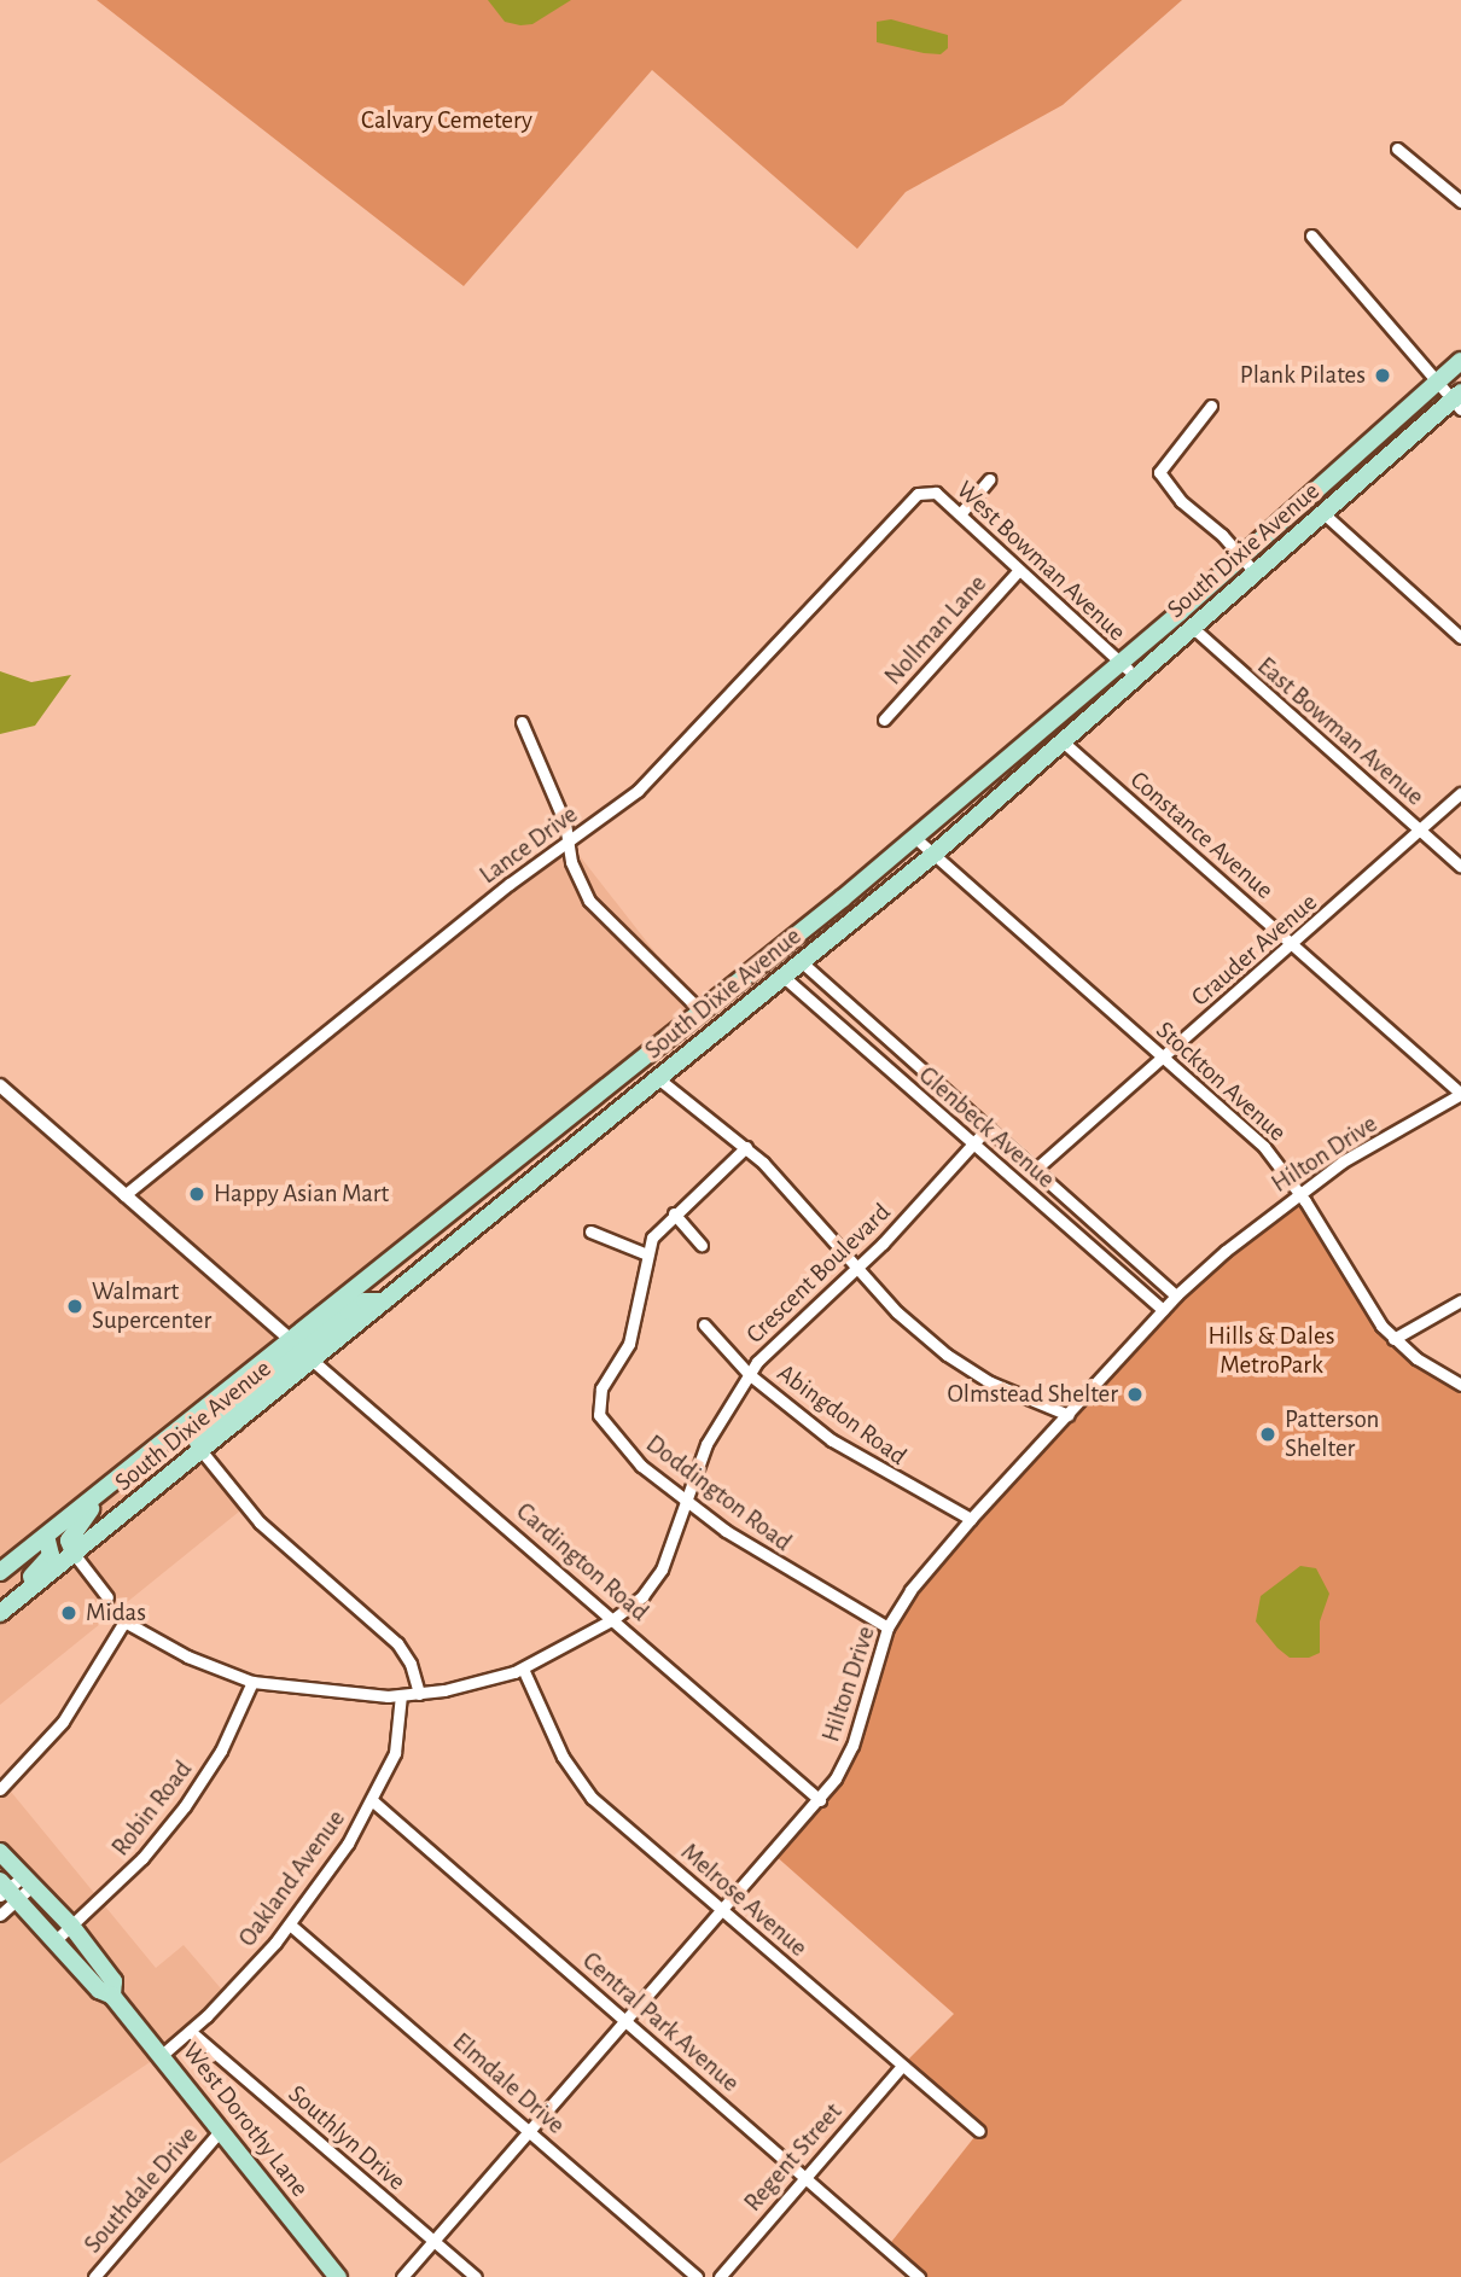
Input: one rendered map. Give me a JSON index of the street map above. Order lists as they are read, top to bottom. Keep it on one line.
{"streets":{"main road":["South Dixie Avenue","West Dorothy Lane"],"street":["West Bowman Avenue","Nollman Lane","East Bowman Avenue","Constance Avenue","Lance Drive","Crauder Avenue","Stockton Avenue","Glenbeck Avenue","Hilton Drive","Crescent Boulevard","Abingdon Road","Doddington Road","Cardington Road","Robin Road","Oakland Avenue","Melrose Avenue","Central Park Avenue","Elmdale Drive","Southlyn Drive","Regent Street","Southdale Drive"]},"crossings":[["South Dixie Avenue","West Bowman Avenue"],["South Dixie Avenue","East Bowman Avenue"],["South Dixie Avenue","Constance Avenue"],["South Dixie Avenue","Stockton Avenue"],["South Dixie Avenue","Glenbeck Avenue"],["South Dixie Avenue","Cardington Road"],["West Bowman Avenue","Nollman Lane"],["West Bowman Avenue","Lance Drive"],["East Bowman Avenue","Crauder Avenue"],["Constance Avenue","Crauder Avenue"],["Constance Avenue","Hilton Drive"],["Lance Drive","Cardington Road"],["Crauder Avenue","Stockton Avenue"],["Crauder Avenue","Glenbeck Avenue"],["Stockton Avenue","Hilton Drive"],["Glenbeck Avenue","Hilton Drive"],["Glenbeck Avenue","Crescent Boulevard"],["Hilton Drive","Abingdon Road"],["Hilton Drive","Doddington Road"],["Hilton Drive","Cardington Road"],["Hilton Drive","Melrose Avenue"],["Hilton Drive","Central Park Avenue"],["Hilton Drive","Elmdale Drive"],["Hilton Drive","Southlyn Drive"],["Crescent Boulevard","Abingdon Road"],["Crescent Boulevard","Doddington Road"],["Crescent Boulevard","Cardington Road"],["Crescent Boulevard","Robin Road"],["Crescent Boulevard","Oakland Avenue"],["Crescent Boulevard","Melrose Avenue"],["Robin Road","West Dorothy Lane"],["Oakland Avenue","Central Park Avenue"],["Oakland Avenue","Elmdale Drive"],["Oakland Avenue","West Dorothy Lane"],["Oakland Avenue","Southlyn Drive"],["Melrose Avenue","Regent Street"],["Central Park Avenue","Regent Street"],["West Dorothy Lane","Southdale Drive"]],"parks":["Calvary Cemetery","Hills & Dales MetroPark"],"places":["Plank Pilates","Happy Asian Mart","Walmart Supercenter","Olmstead Shelter","Patterson Shelter","Midas"]}
